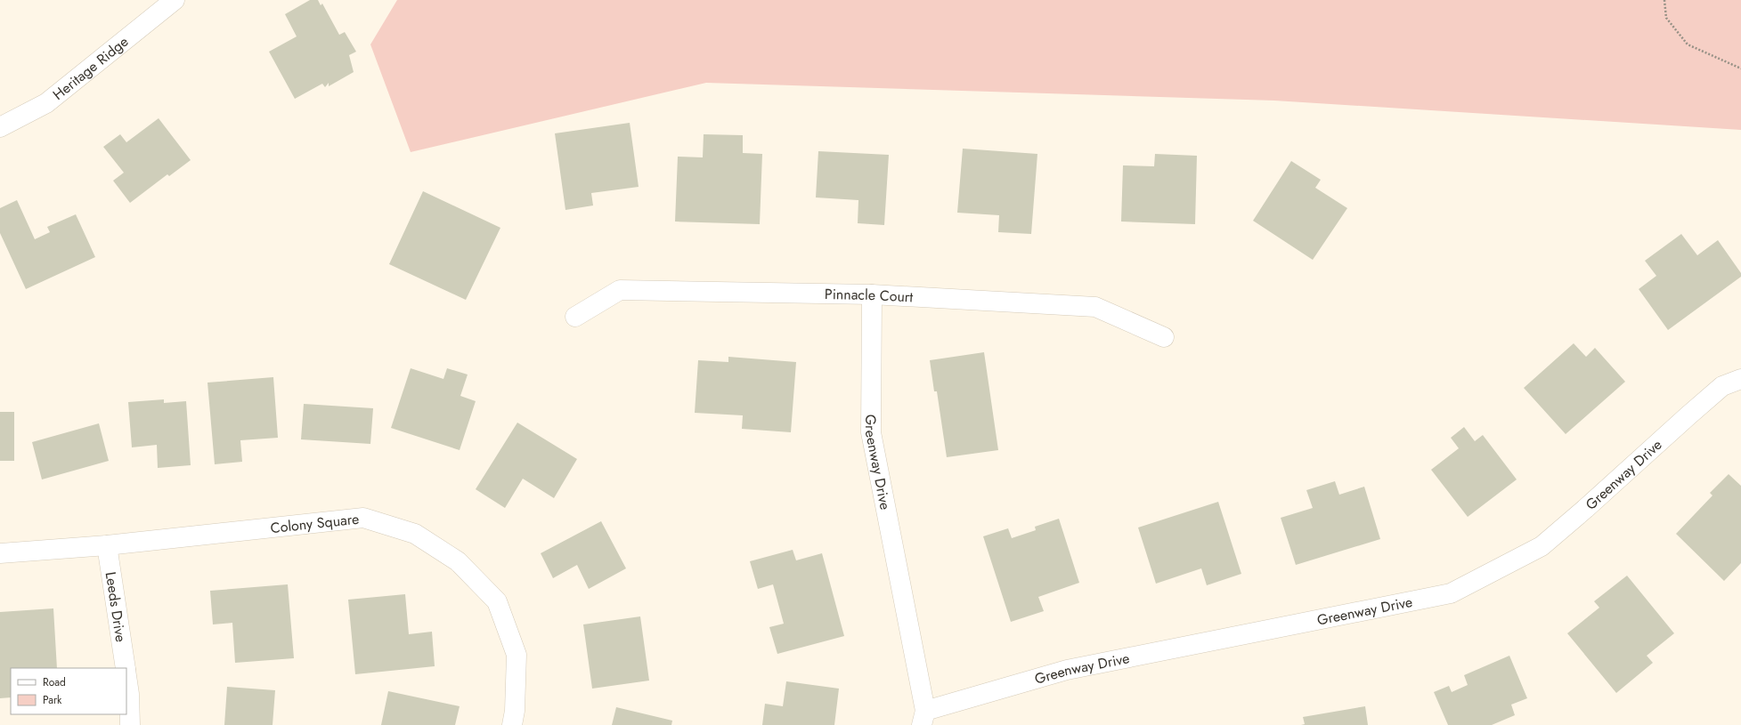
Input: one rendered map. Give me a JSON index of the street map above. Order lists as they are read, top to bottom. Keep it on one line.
{"streets":{"street":["Heritage Ridge","Pinnacle Court","Greenway Drive","Colony Square","Leeds Drive"]},"crossings":[["Pinnacle Court","Greenway Drive"],["Colony Square","Leeds Drive"]],"legend":["Road","Park"]}
